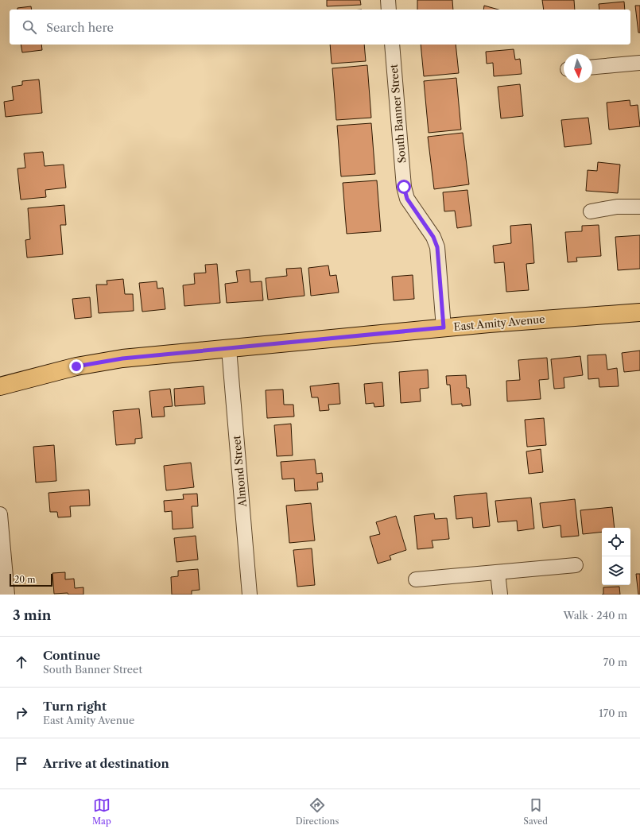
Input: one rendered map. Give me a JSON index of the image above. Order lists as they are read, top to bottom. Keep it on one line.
{"streets":{"main road":["East Amity Avenue"],"street":["South Banner Street","Almond Street"]},"crossings":[["South Banner Street","East Amity Avenue"],["East Amity Avenue","Almond Street"]],"scale_bar":"20 m","north":"bottom","page":{"search":"Search here","scale":"20 m","heading":["3 min","Walk · 240 m"],"list":[["Continue","South Banner Street","70 m"],["Turn right","East Amity Avenue","170 m"],"Arrive at destination"],"nav":["Map","Directions","Saved"]}}
